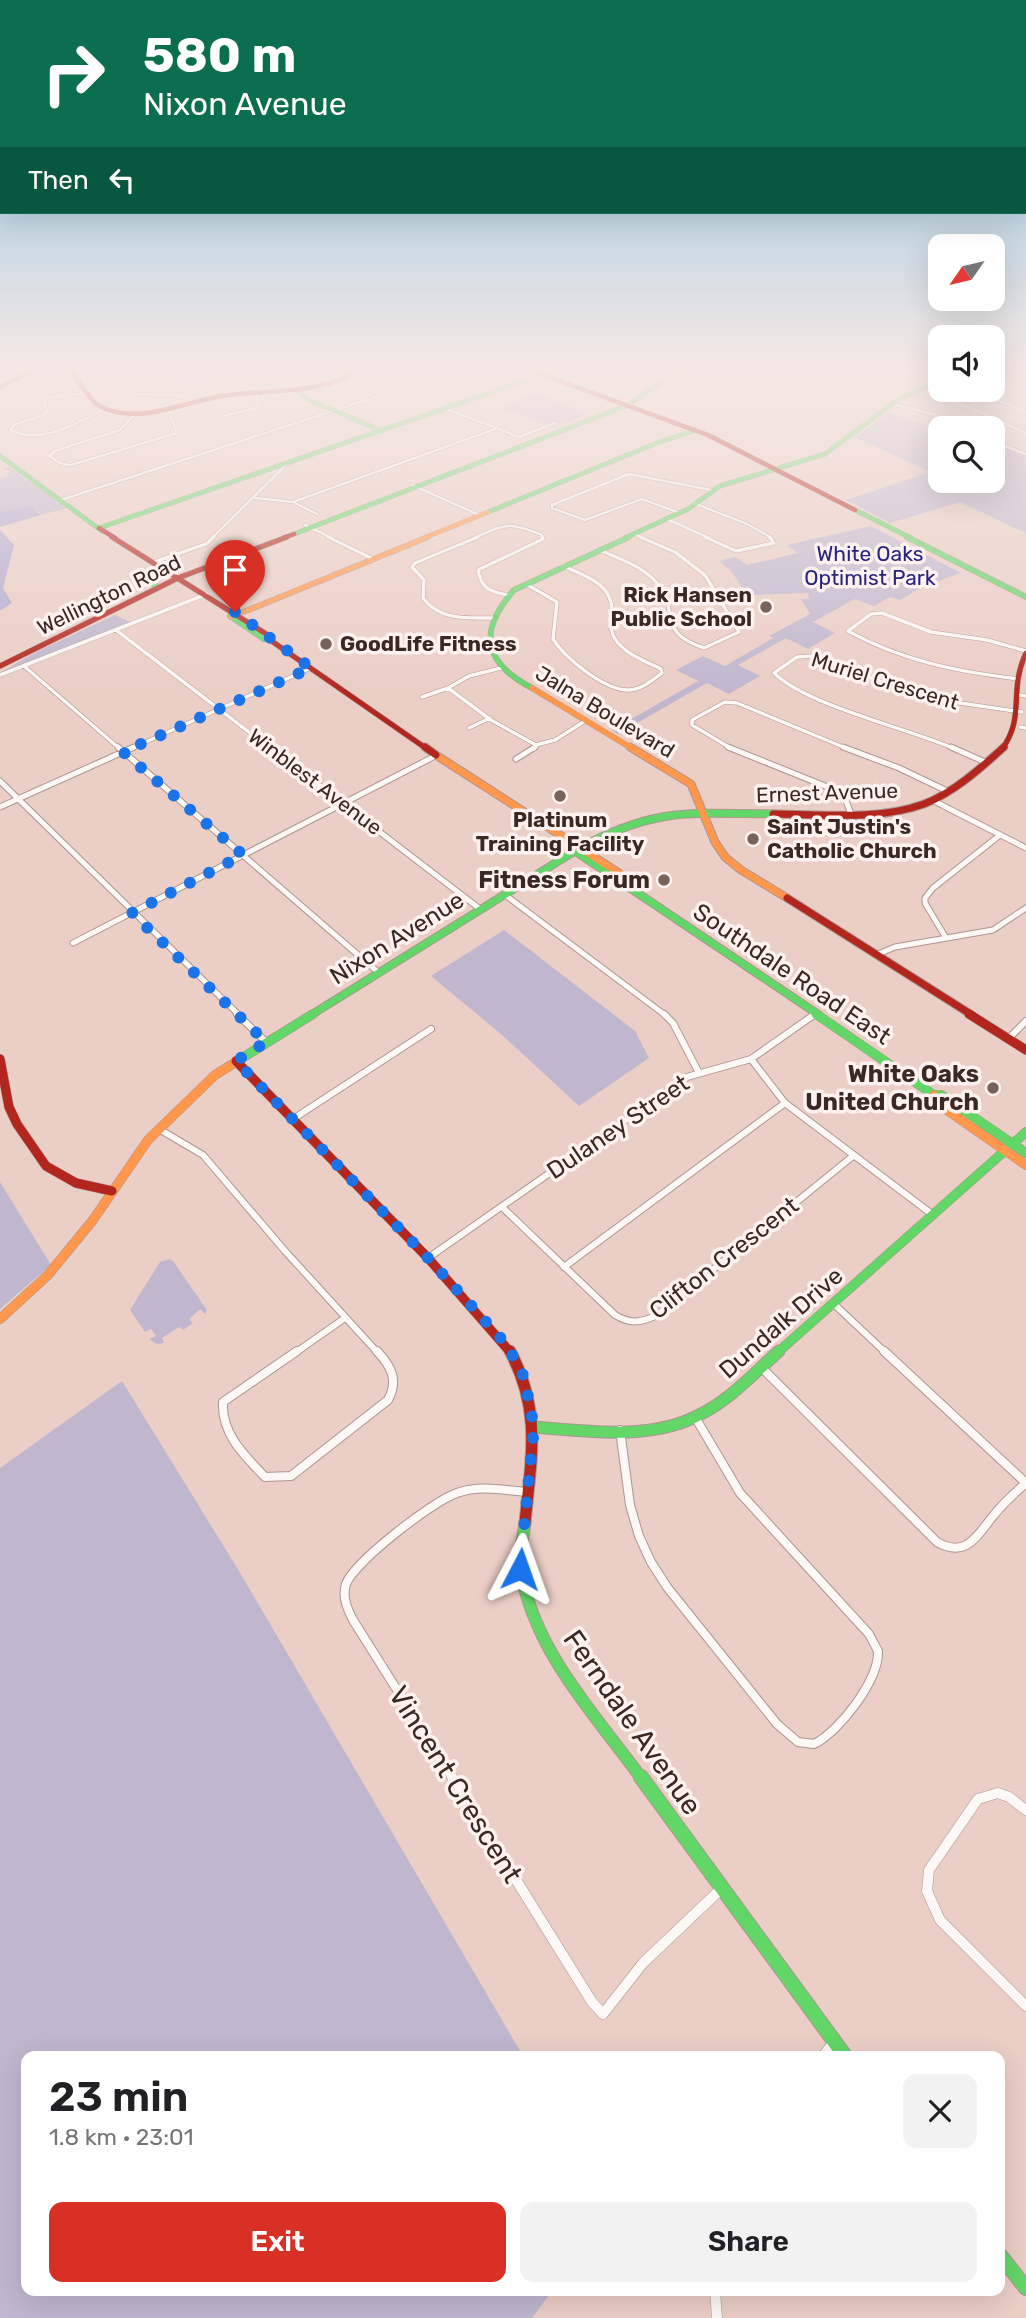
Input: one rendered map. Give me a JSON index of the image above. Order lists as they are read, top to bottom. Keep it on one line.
{"streets":{"street":["Wellington Road","Muriel Crescent","Jalna Boulevard","Winblest Avenue","Ernest Avenue","Nixon Avenue","Southdale Road East","Dulaney Street","Clifton Crescent","Dundalk Drive","Ferndale Avenue","Vincent Crescent"]},"crossings":[["Wellington Road","Southdale Road East"],["Muriel Crescent","Ernest Avenue"],["Jalna Boulevard","Ernest Avenue"],["Winblest Avenue","Nixon Avenue"],["Ernest Avenue","Nixon Avenue"],["Ernest Avenue","Southdale Road East"],["Nixon Avenue","Southdale Road East"],["Nixon Avenue","Ferndale Avenue"],["Southdale Road East","Dulaney Street"],["Southdale Road East","Dundalk Drive"],["Dulaney Street","Clifton Crescent"],["Dulaney Street","Ferndale Avenue"],["Dundalk Drive","Ferndale Avenue"],["Ferndale Avenue","Vincent Crescent"]],"parks":["White Oaks Optimist Park"],"places":["Rick Hansen Public School","GoodLife Fitness","Platinum Training Facility","Saint Justin's Catholic Church","Fitness Forum","White Oaks United Church"],"north":"bottom left","page":{"turn":["580 m","Nixon Avenue"],"then":"Then","heading":["23 min","1.8 km · 23:01"],"buttons":["Exit","Share"]}}
